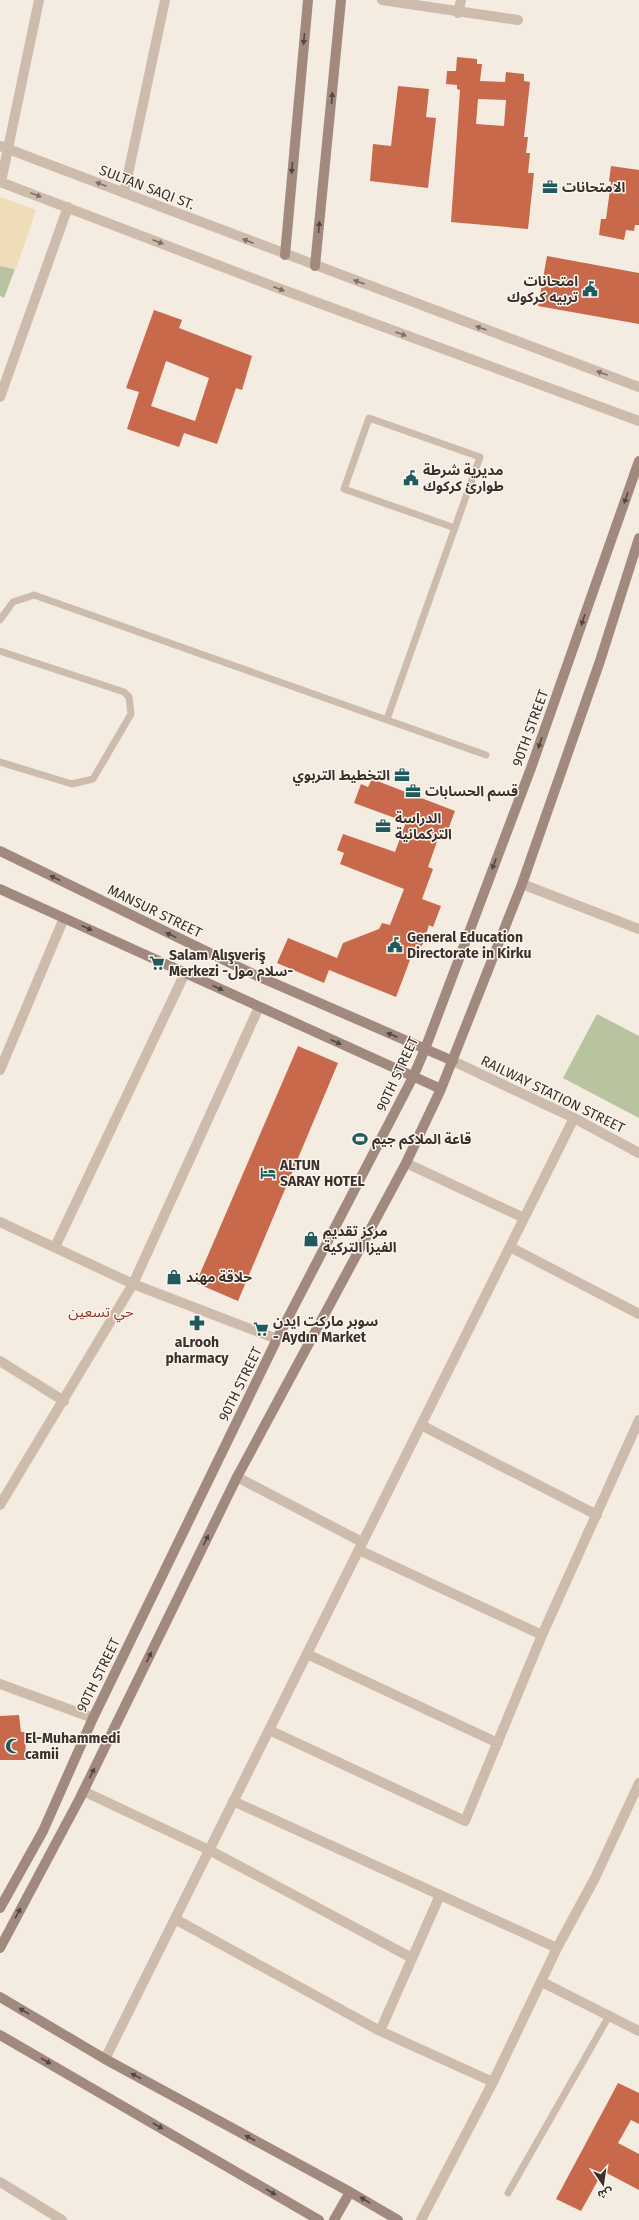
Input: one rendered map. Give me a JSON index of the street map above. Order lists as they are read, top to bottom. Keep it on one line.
{"streets":{"main road":["90TH STREET","MANSUR STREET"],"street":["SULTAN SAQI ST.","RAILWAY STATION STREET"]},"crossings":[["90TH STREET","MANSUR STREET"],["MANSUR STREET","RAILWAY STATION STREET"]],"districts":["حي تسعين"],"places":{"office":["الامتحانات","التخطيط التربوي","قسم الحسابات","الدراسة التركمانية"],"public building":["امتحانات تربيه كركوك","مديرية شرطة طوارئ كركوك","General Education Directorate in Kirku"],"supermarket":["Salam Alışveriş Merkezi -سلام مول-","سوبر ماركت ايدن - Aydın Market"],"sports":["قاعة الملاكم جيم"],"hotel":["ALTUN SARAY HOTEL"],"shop":["مركز تقديم الفيزا التركية","حلاقة مهند"],"pharmacy":["aLrooh pharmacy"],"mosque":["El-Muhammedi camii"]},"north":"bottom"}
